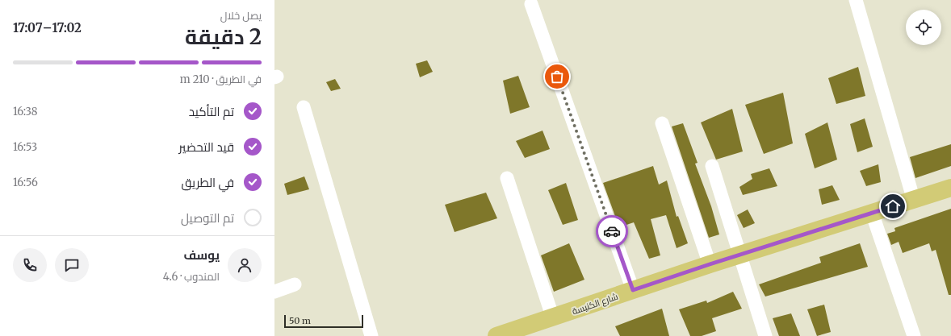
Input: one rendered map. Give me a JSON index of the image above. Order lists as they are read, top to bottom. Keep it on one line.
{"streets":{"main road":["شارع الكنيسة"]},"scale_bar":"50 m","page":{"heading":["2 دقيقة","يصل خلال","17:02–17:07"],"panel":["يوسف","المندوب · 4.6"],"bar":"في الطريق · 210 m","list":[["تم التأكيد","16:38"],["قيد التحضير","16:53"],["في الطريق","16:56"],"تم التوصيل"],"scale":"50 m"}}
